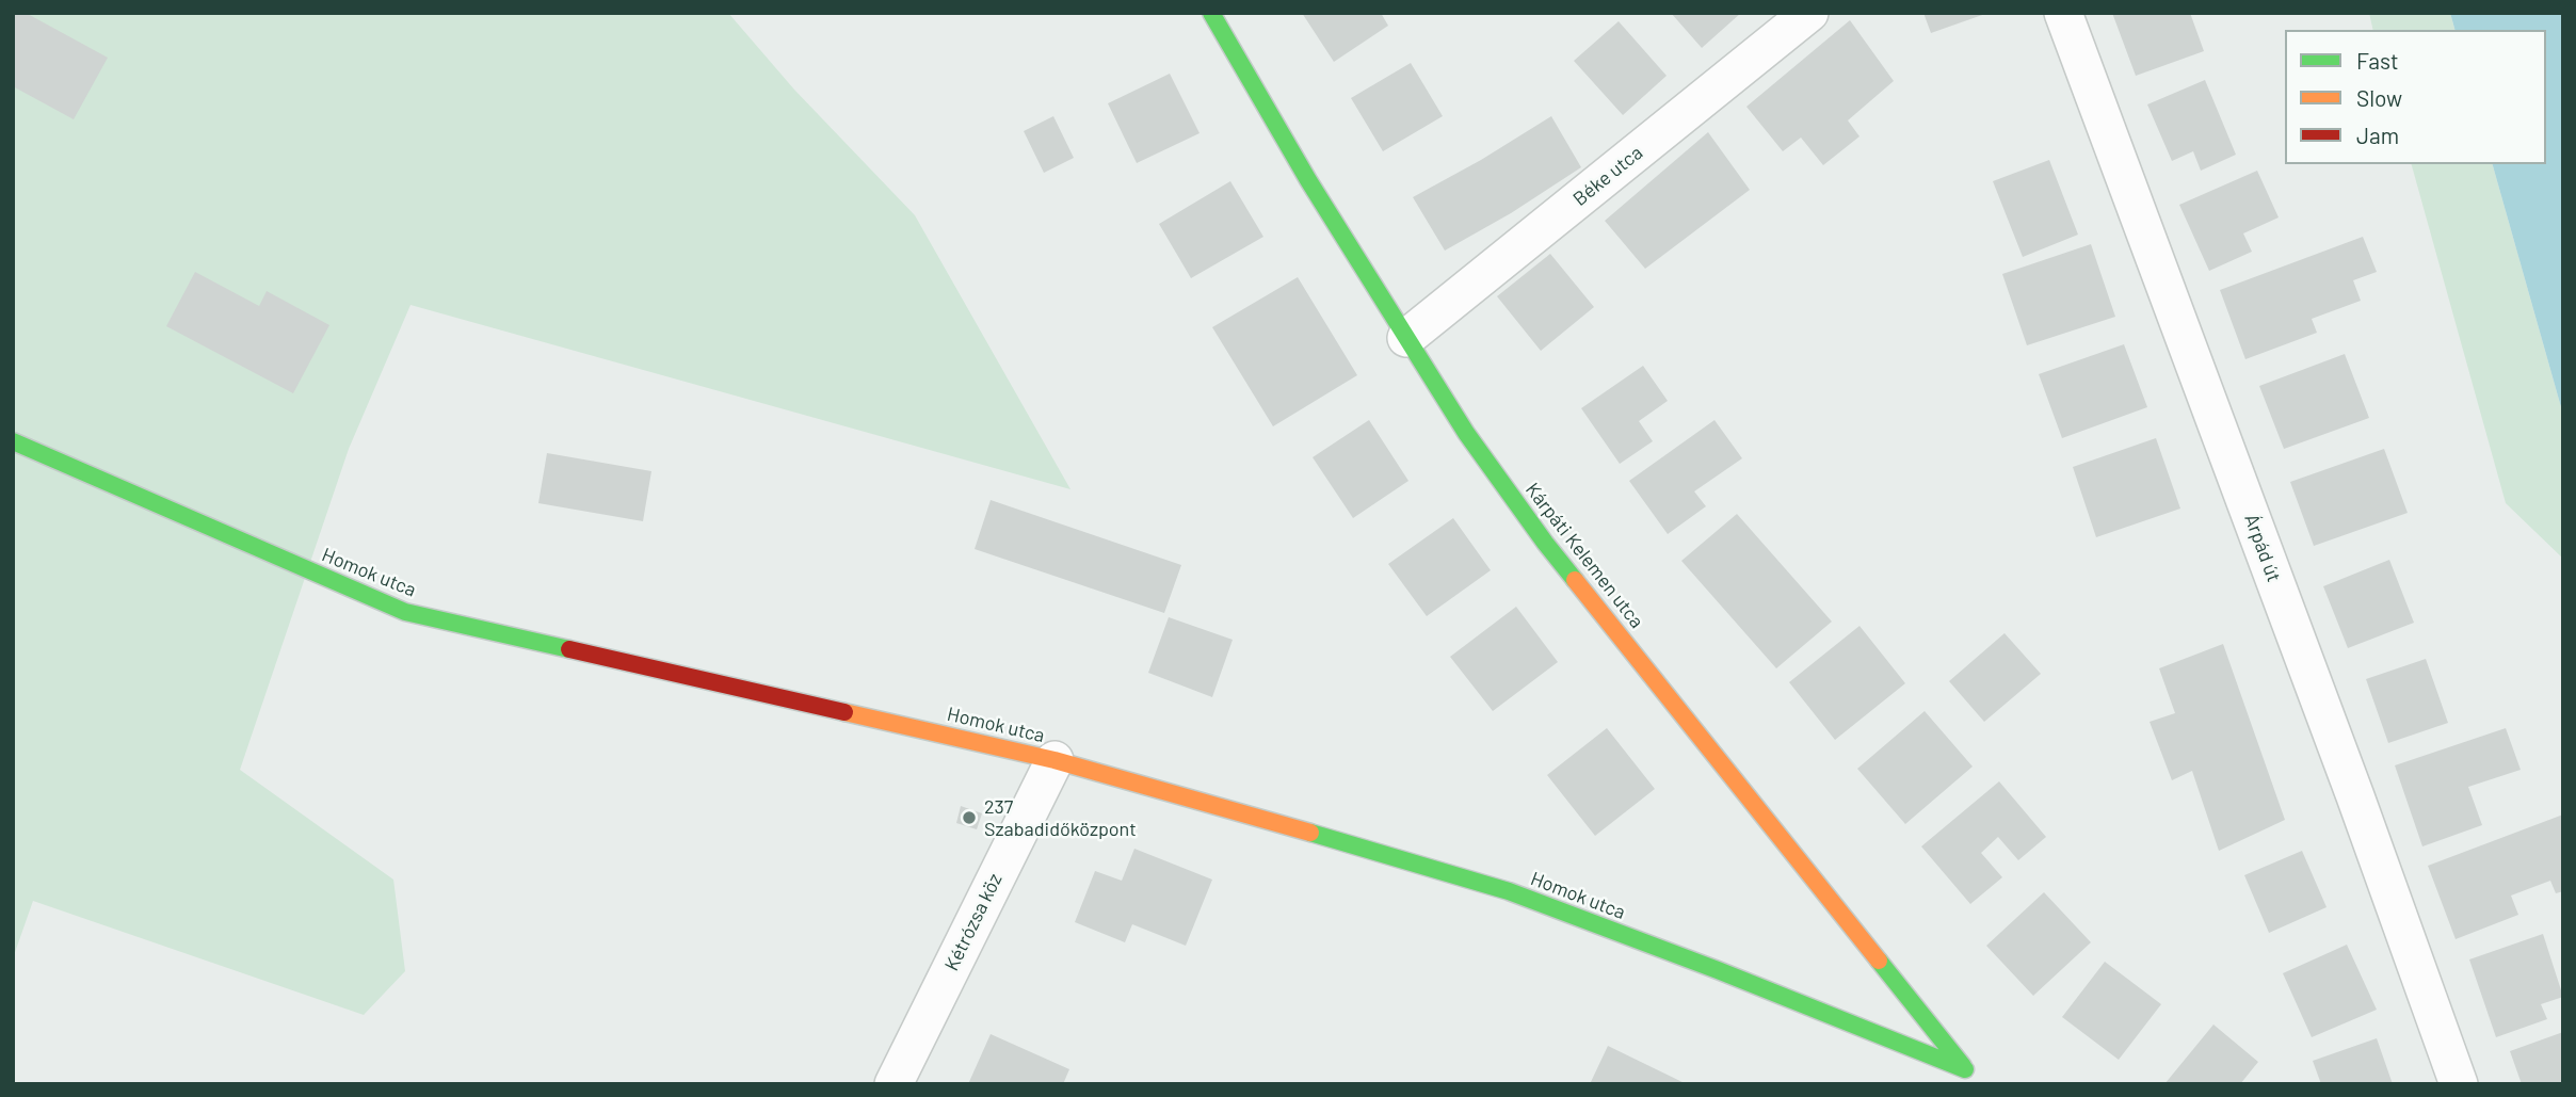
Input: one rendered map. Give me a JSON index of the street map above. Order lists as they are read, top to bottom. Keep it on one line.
{"streets":{"street":["Béke utca","Árpád út","Kárpáti Kelemen utca","Homok utca","Kétrózsa köz"]},"crossings":[["Béke utca","Kárpáti Kelemen utca"],["Kárpáti Kelemen utca","Homok utca"],["Homok utca","Kétrózsa köz"]],"places":["237 Szabadidőközpont"],"legend":["Fast","Slow","Jam"]}
